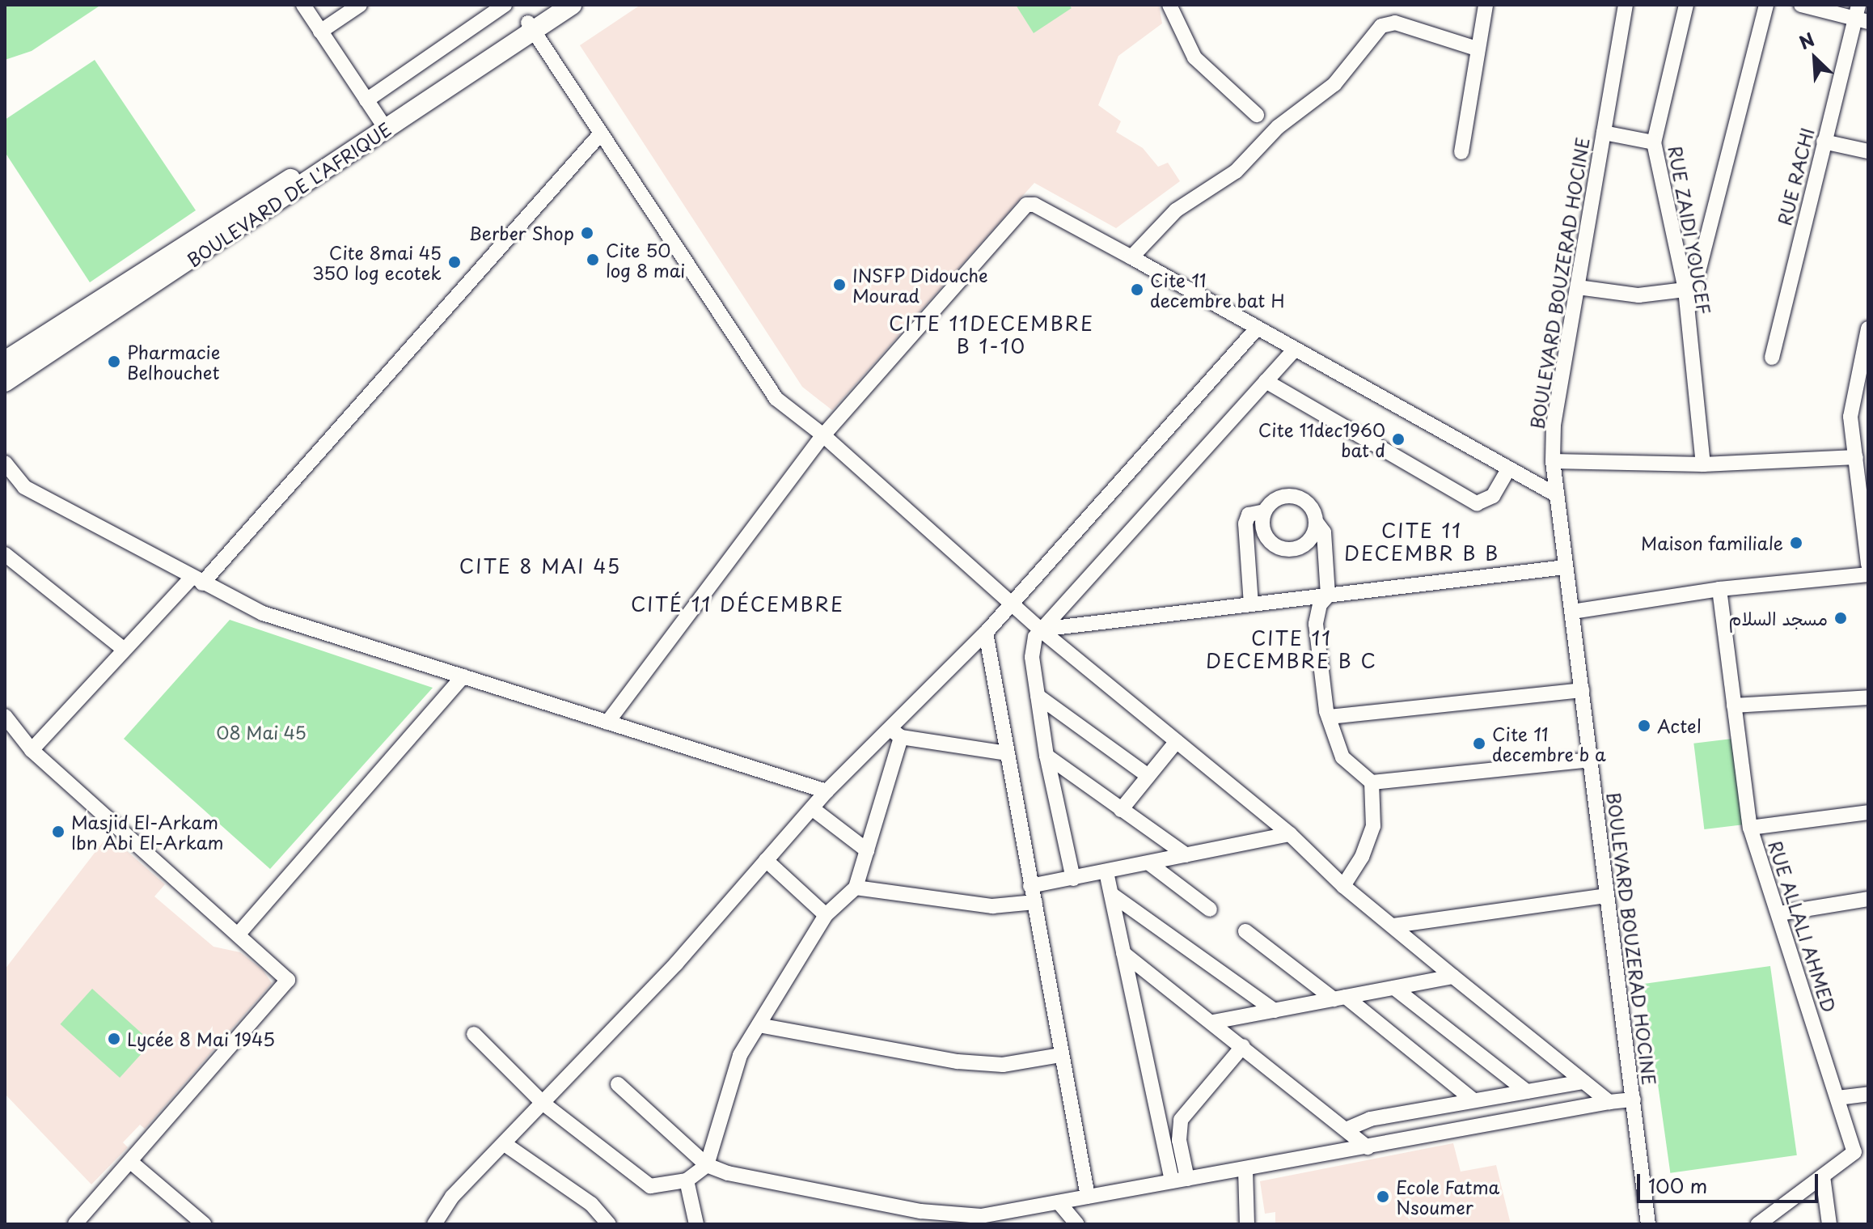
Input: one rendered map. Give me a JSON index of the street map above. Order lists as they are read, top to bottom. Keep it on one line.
{"streets":{"main road":["BOULEVARD DE L'AFRIQUE"],"street":["RUE RACHI","RUE ZAIDI YOUCEF","BOULEVARD BOUZERAD HOCINE","RUE ALLALI AHMED"]},"districts":["CITE 11DECEMBRE B 1-10","CITE 11 DECEMBR B B","CITE 8 MAI 45","CITÉ 11 DÉCEMBRE","CITE 11 DECEMBRE B C"],"parks":["08 Mai 45"],"places":["Berber Shop","Cite 50 log 8 mai","Cite 8mai 45 350 log ecotek","INSFP Didouche Mourad","Cite 11 decembre bat H","Pharmacie Belhouchet","Cite 11dec1960 bat d","Maison familiale","مسجد السلام","Actel","Cite 11 decembre b a","Masjid El-Arkam Ibn Abi El-Arkam","Lycée 8 Mai 1945","Ecole Fatma Nsoumer"],"scale_bar":"100 m","north":"top left"}
